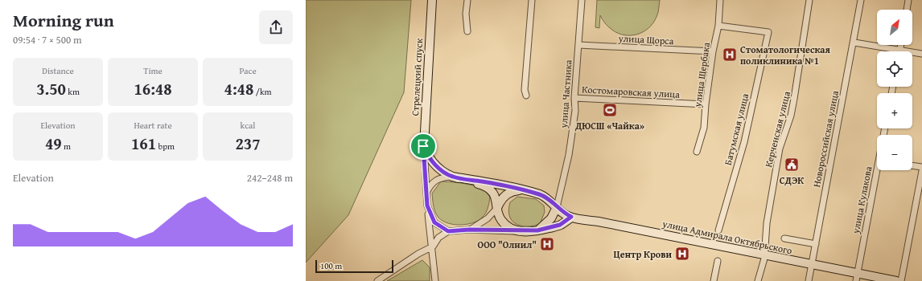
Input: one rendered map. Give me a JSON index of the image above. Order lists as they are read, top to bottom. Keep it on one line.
{"streets":{"main road":["Стрелецкий спуск","улица Адмирала Октябрьского"],"street":["улица Щорса","улица Щербака","Костомаровская улица","улица Частника","Батумская улица","Керченская улица","Новороссийская улица","улица Кулакова"]},"crossings":[["улица Щорса","улица Щербака"],["улица Щорса","улица Частника"],["улица Щербака","Костомаровская улица"],["улица Щербака","Батумская улица"],["Костомаровская улица","улица Частника"],["улица Частника","улица Адмирала Октябрьского"],["Керченская улица","улица Адмирала Октябрьского"],["Новороссийская улица","улица Адмирала Октябрьского"],["улица Кулакова","улица Адмирала Октябрьского"]],"places":{"hospital":["Стоматологическая поликлиника №1","ООО \"Олнил\"","Центр Крови"],"sports":["ДЮСШ «Чайка»"],"public building":["СДЭК"]},"scale_bar":"100 m","north":"top right","page":{"heading":["Morning run","09:54 · 7 × 500 m"],"map_buttons":["+","−"],"stats":[["Distance","3.50 km"],["Time","16:48"],["Pace","4:48 /km"],["Elevation","49 m"],["Heart rate","161 bpm"],["kcal","237"]],"chart":["Elevation","242–248 m"],"scale":"100 m"}}
